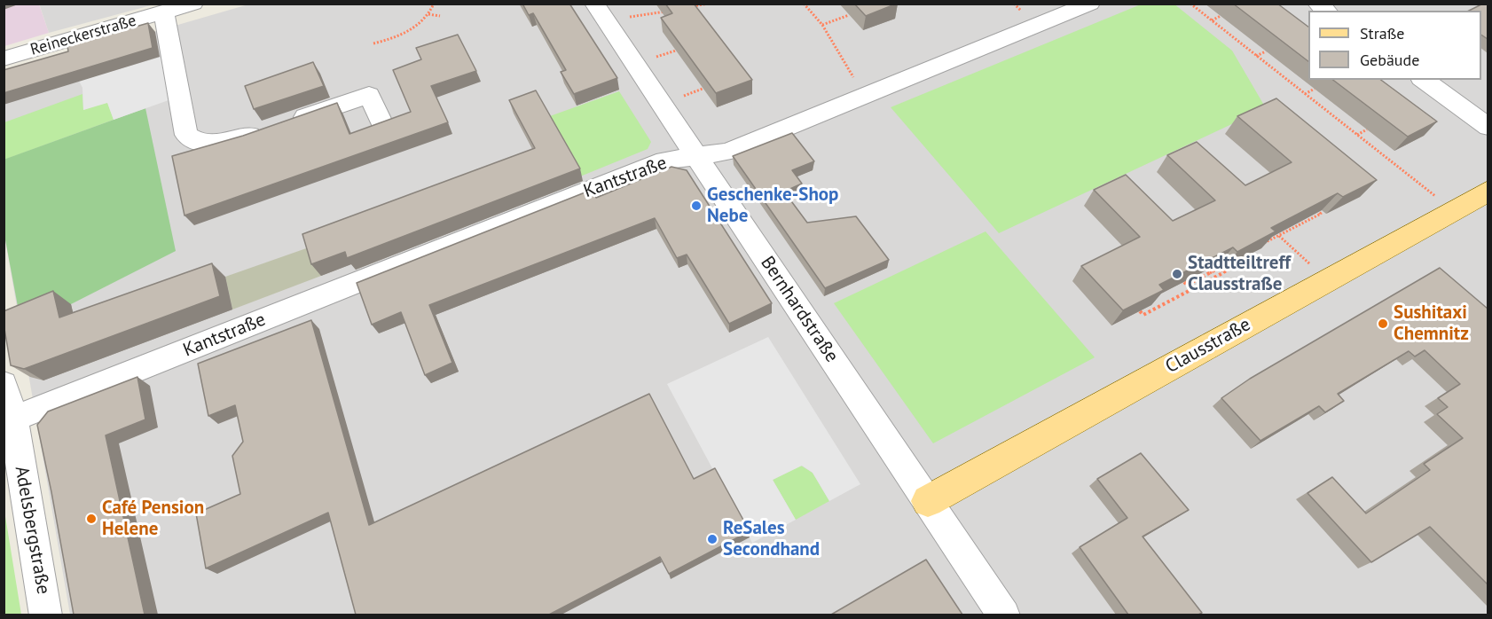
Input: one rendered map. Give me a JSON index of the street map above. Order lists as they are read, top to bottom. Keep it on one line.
{"streets":{"main road":["Clausstraße"],"street":["Reineckerstraße","Kantstraße","Bernhardstraße","Adelsbergstraße"]},"crossings":[["Kantstraße","Bernhardstraße"],["Kantstraße","Adelsbergstraße"],["Bernhardstraße","Clausstraße"]],"places":["Geschenke-Shop Nebe","Stadtteiltreff Clausstraße","Sushitaxi Chemnitz","Café Pension Helene","ReSales Secondhand"],"legend":["Straße","Gebäude"]}
